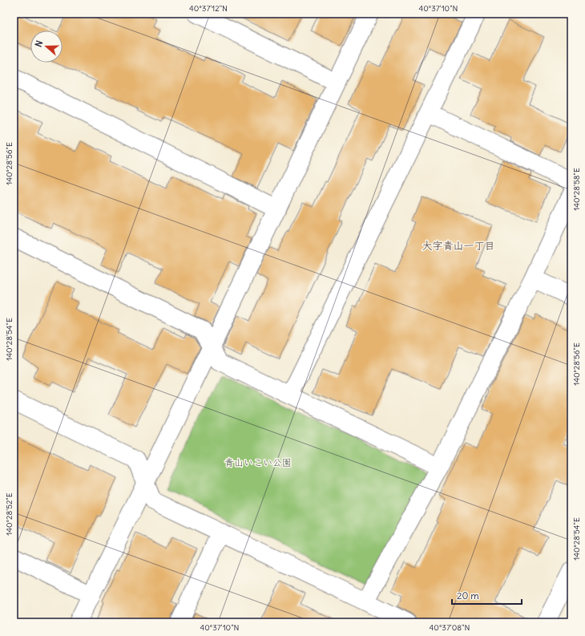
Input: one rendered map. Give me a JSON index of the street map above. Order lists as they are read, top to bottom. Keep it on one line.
{"districts":["大字青山一丁目"],"parks":["青山いこい公園"],"scale_bar":"20 m","north":"left","coordinates":["40°37'12\"N","40°37'10\"N","140°28'56\"E","140°28'58\"E","140°28'54\"E","140°28'52\"E","40°37'08\"N"]}
